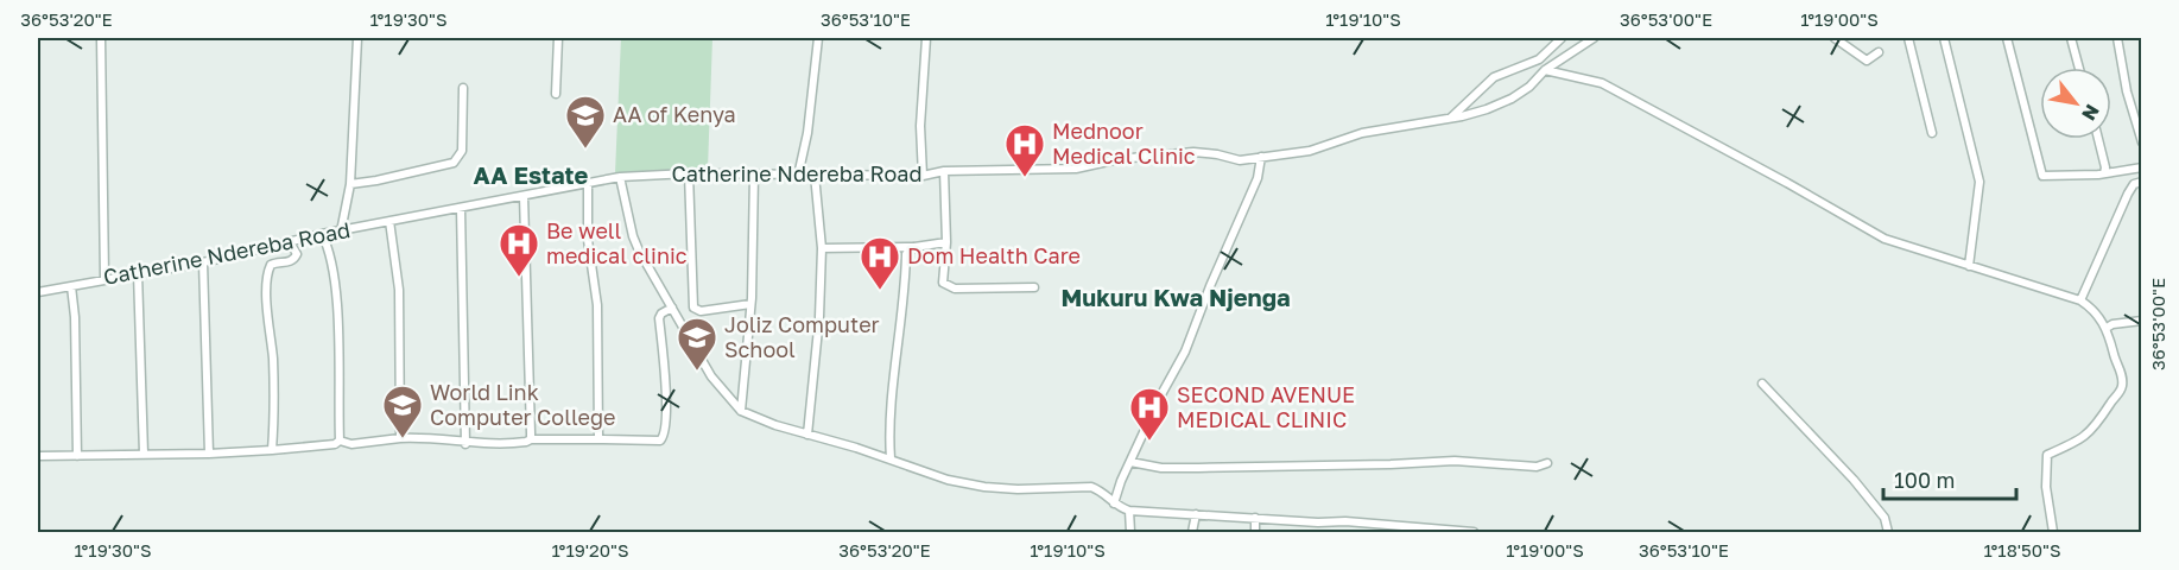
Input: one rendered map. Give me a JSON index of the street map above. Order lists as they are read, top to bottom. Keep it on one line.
{"streets":{"street":["Catherine Ndereba Road"]},"districts":["AA Estate","Mukuru Kwa Njenga"],"places":{"school or university":["AA of Kenya","Joliz Computer School","World Link Computer College"],"hospital":["Mednoor Medical Clinic","Be well medical clinic","Dom Health Care","SECOND AVENUE MEDICAL CLINIC"]},"scale_bar":"100 m","north":"bottom right","coordinates":["36°53'20\"E","1°19'30\"S","36°53'10\"E","1°19'10\"S","36°53'00\"E","1°19'00\"S","1°19'20\"S","1°18'50\"S"]}
